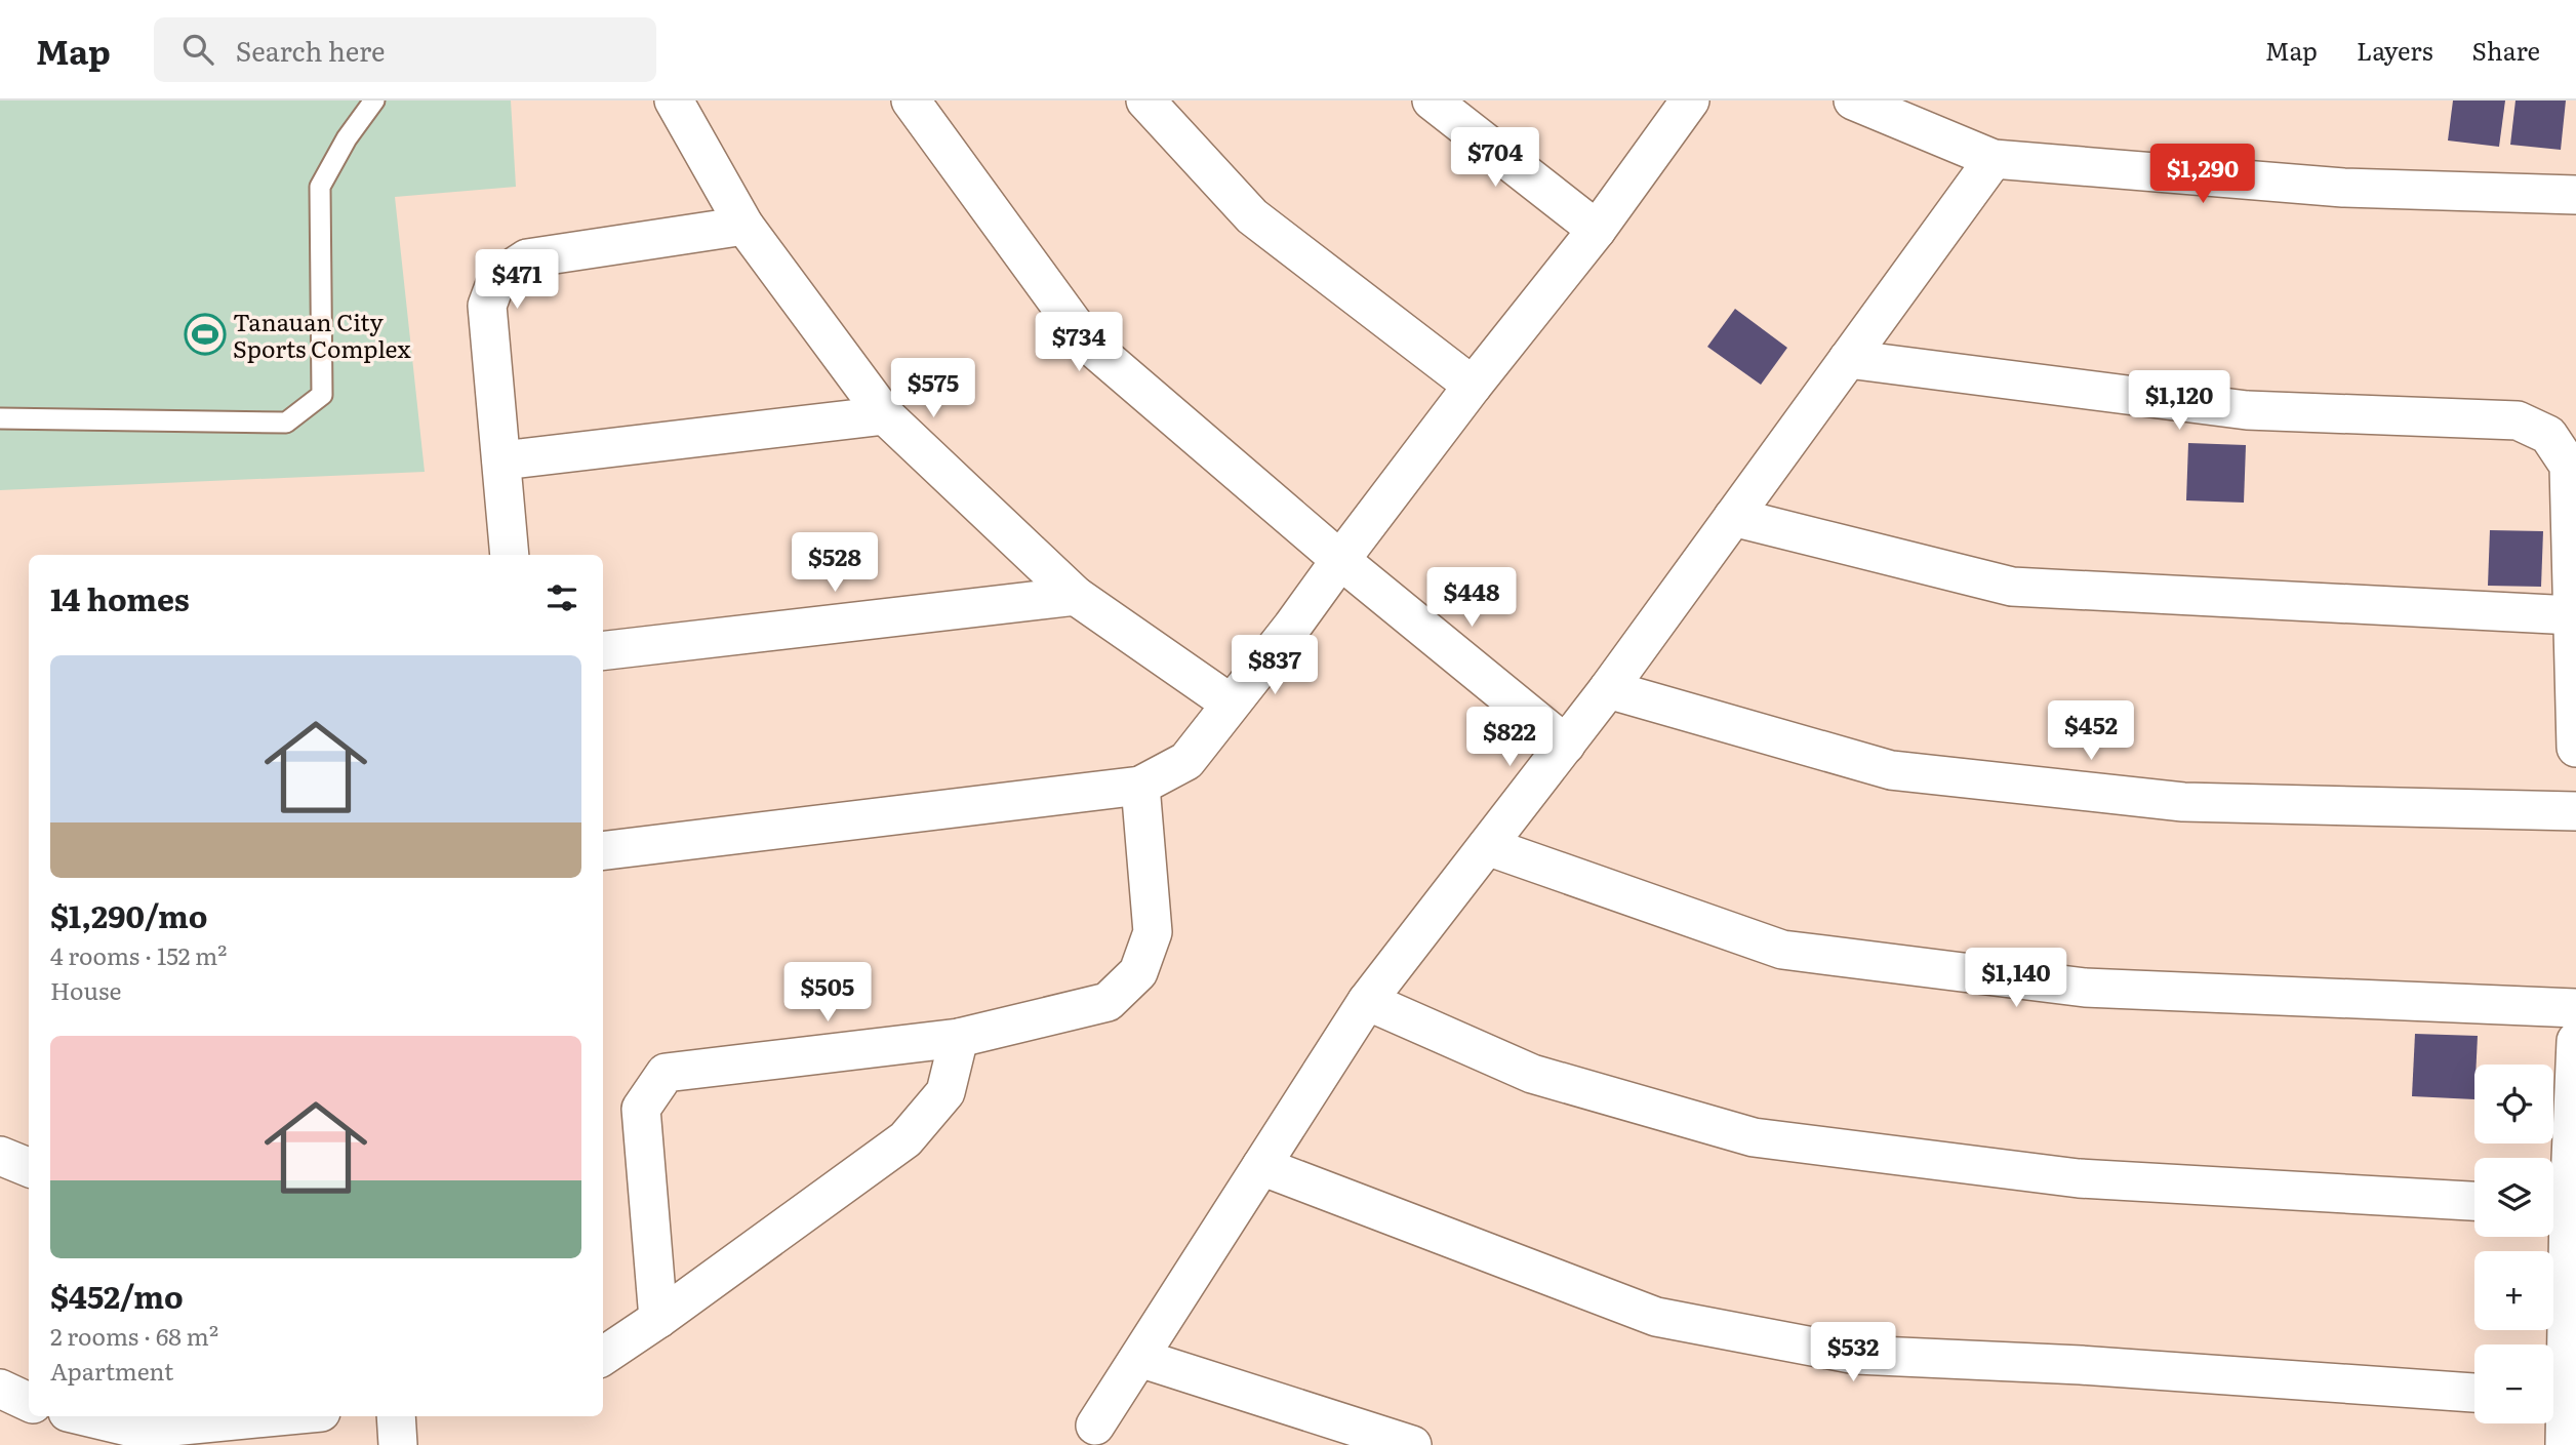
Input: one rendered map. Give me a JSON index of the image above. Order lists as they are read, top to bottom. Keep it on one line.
{"places":{"sports":["Tanauan City Sports Complex"]},"page":{"header":"Map","search":"Search here","nav":["Map","Layers","Share"],"price":["$704","$1,290","$471","$734","$575","$1,120","$528","$448","$837","$452","$822","$1,140","$505","$532"],"heading":"14 homes","list":[{"name":"$1,290/mo","note":"4 rooms · 152 m² · House"},{"name":"$452/mo","note":"2 rooms · 68 m² · Apartment"}],"map_buttons":["+","−"]}}
